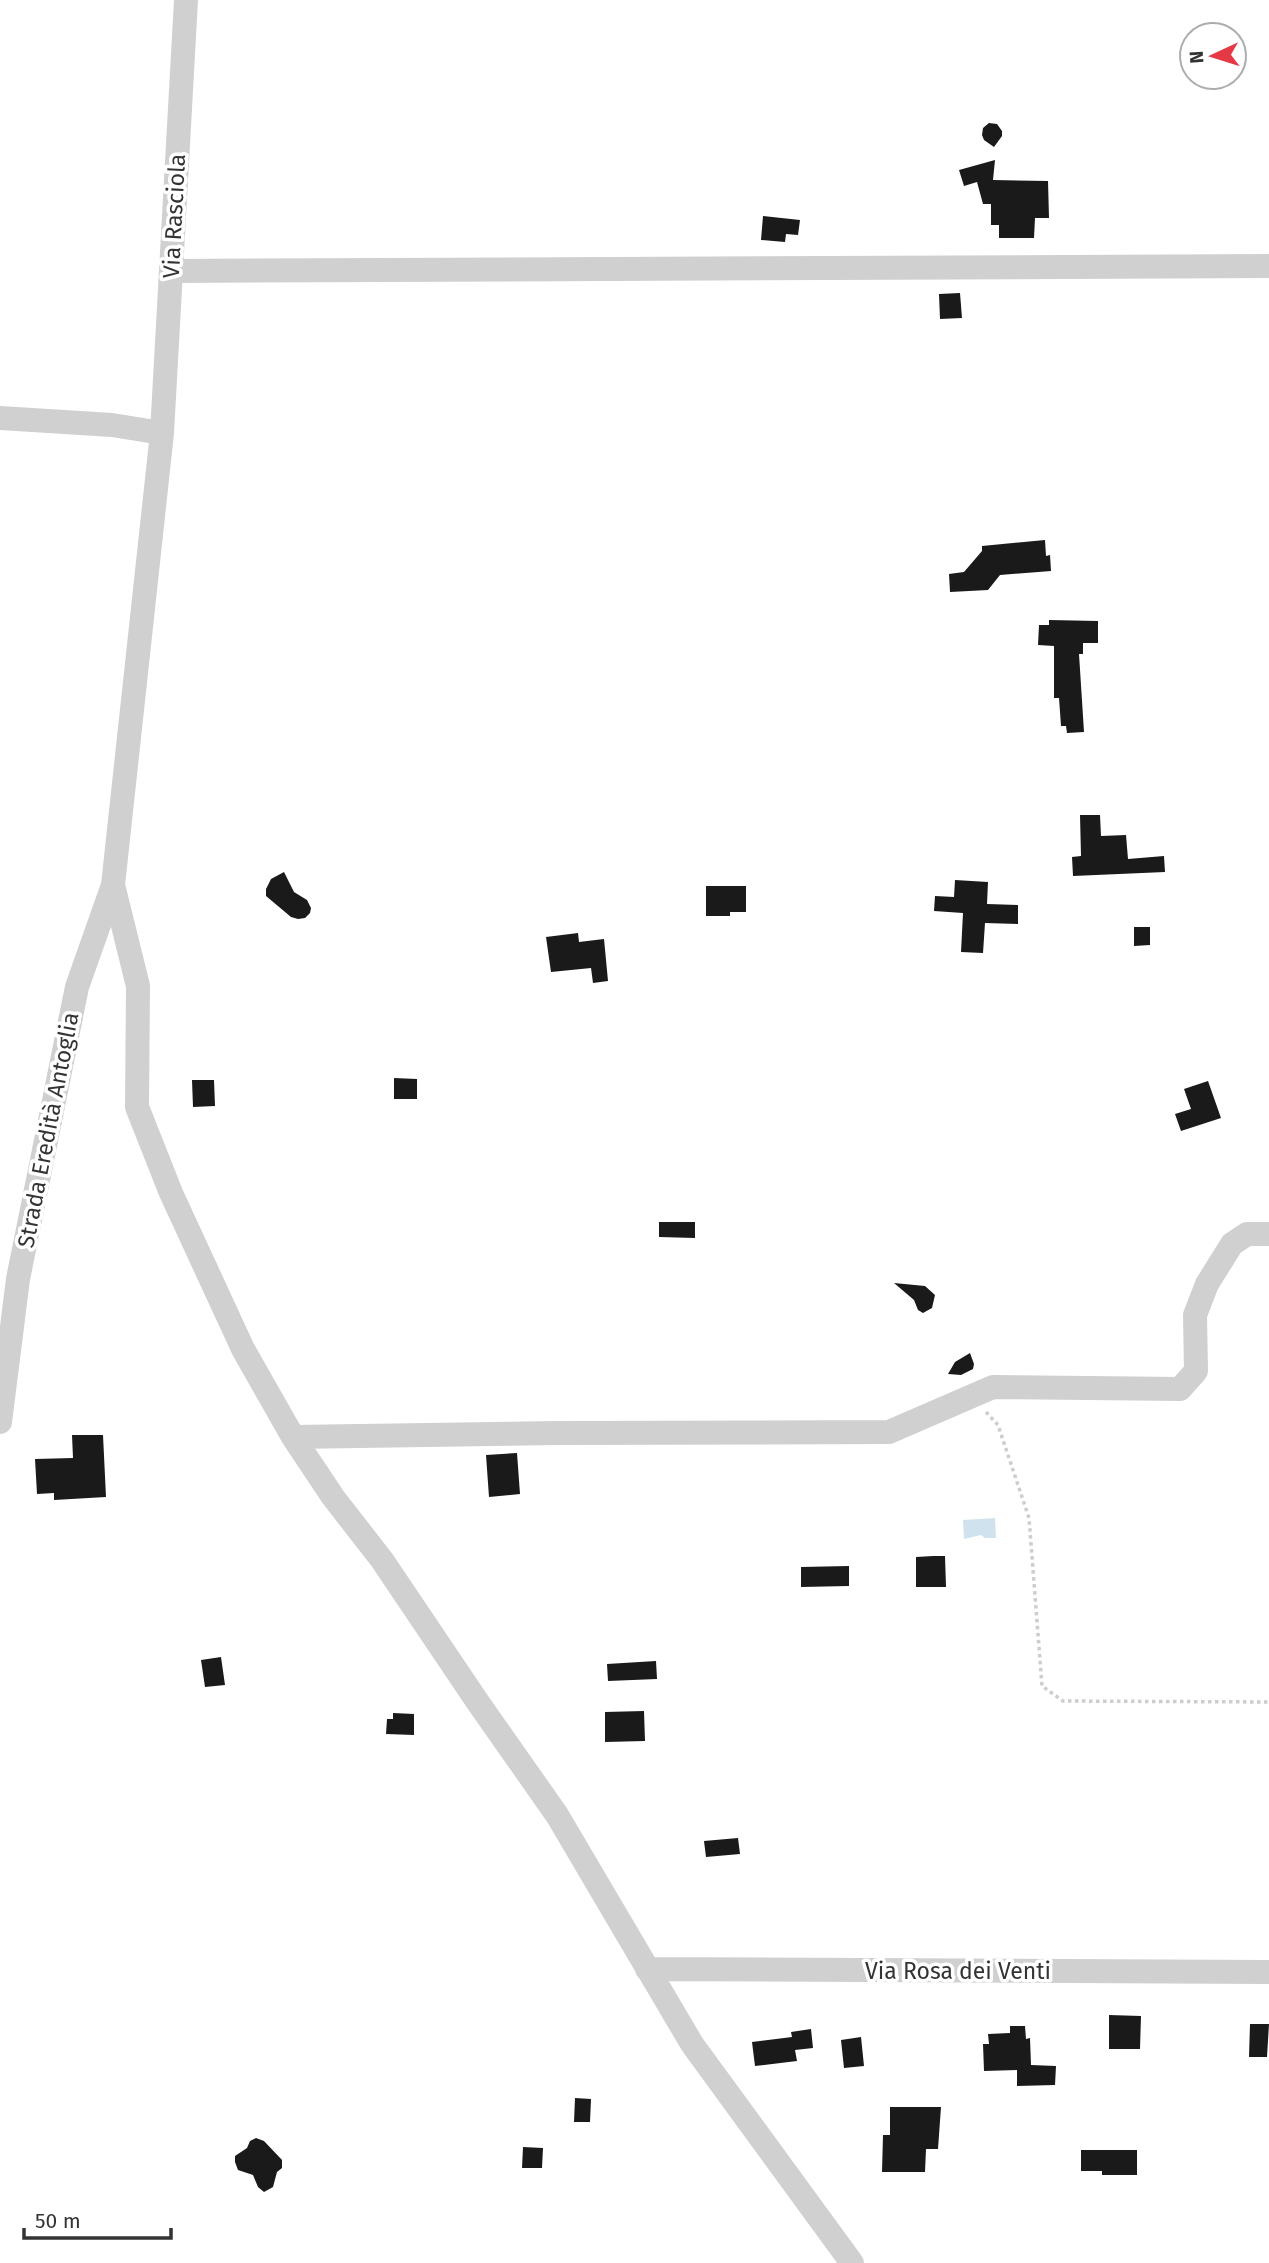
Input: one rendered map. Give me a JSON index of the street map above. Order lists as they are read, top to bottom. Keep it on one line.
{"streets":{"street":["Via Rasciola","Strada Eredità Antoglia","Via Rosa dei Venti"]},"crossings":[["Via Rasciola","Strada Eredità Antoglia"]],"scale_bar":"50 m","north":"left"}
